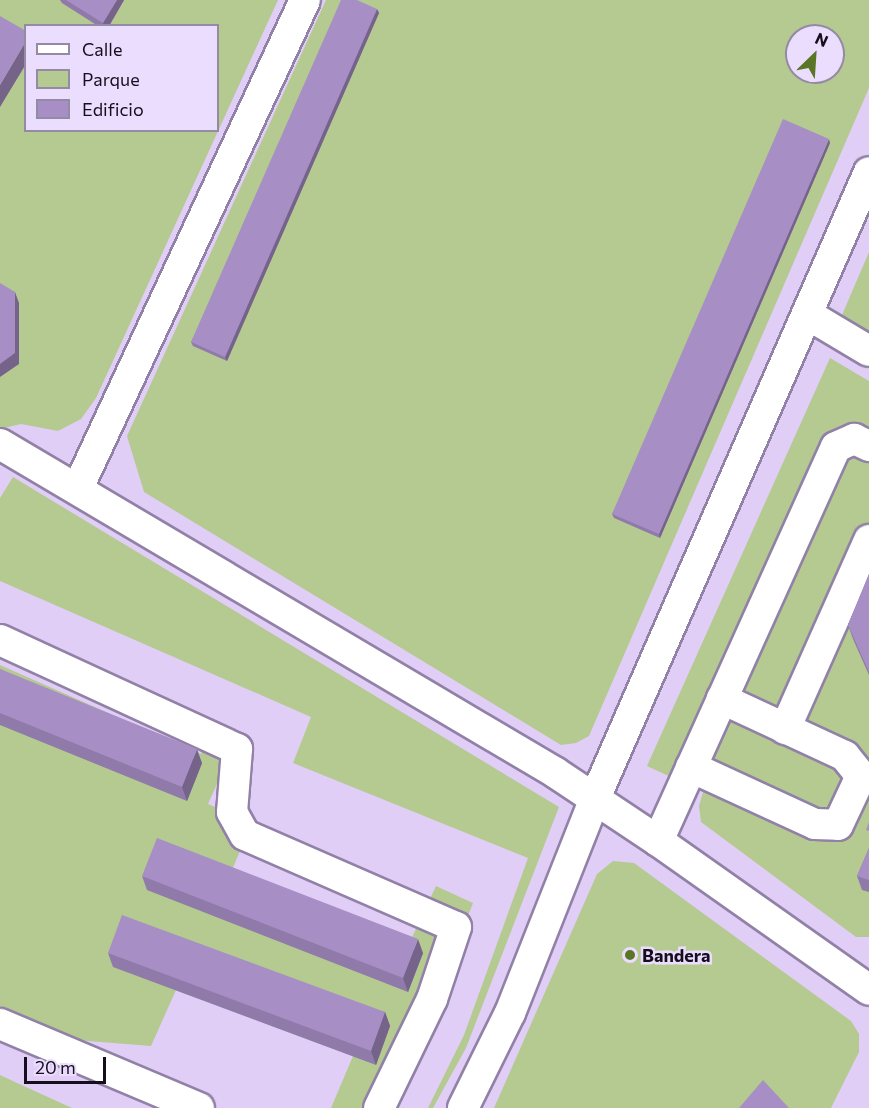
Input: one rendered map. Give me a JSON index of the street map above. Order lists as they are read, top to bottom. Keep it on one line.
{"places":["Bandera"],"legend":["Calle","Parque","Edificio"],"scale_bar":"20 m","north":"top right"}
